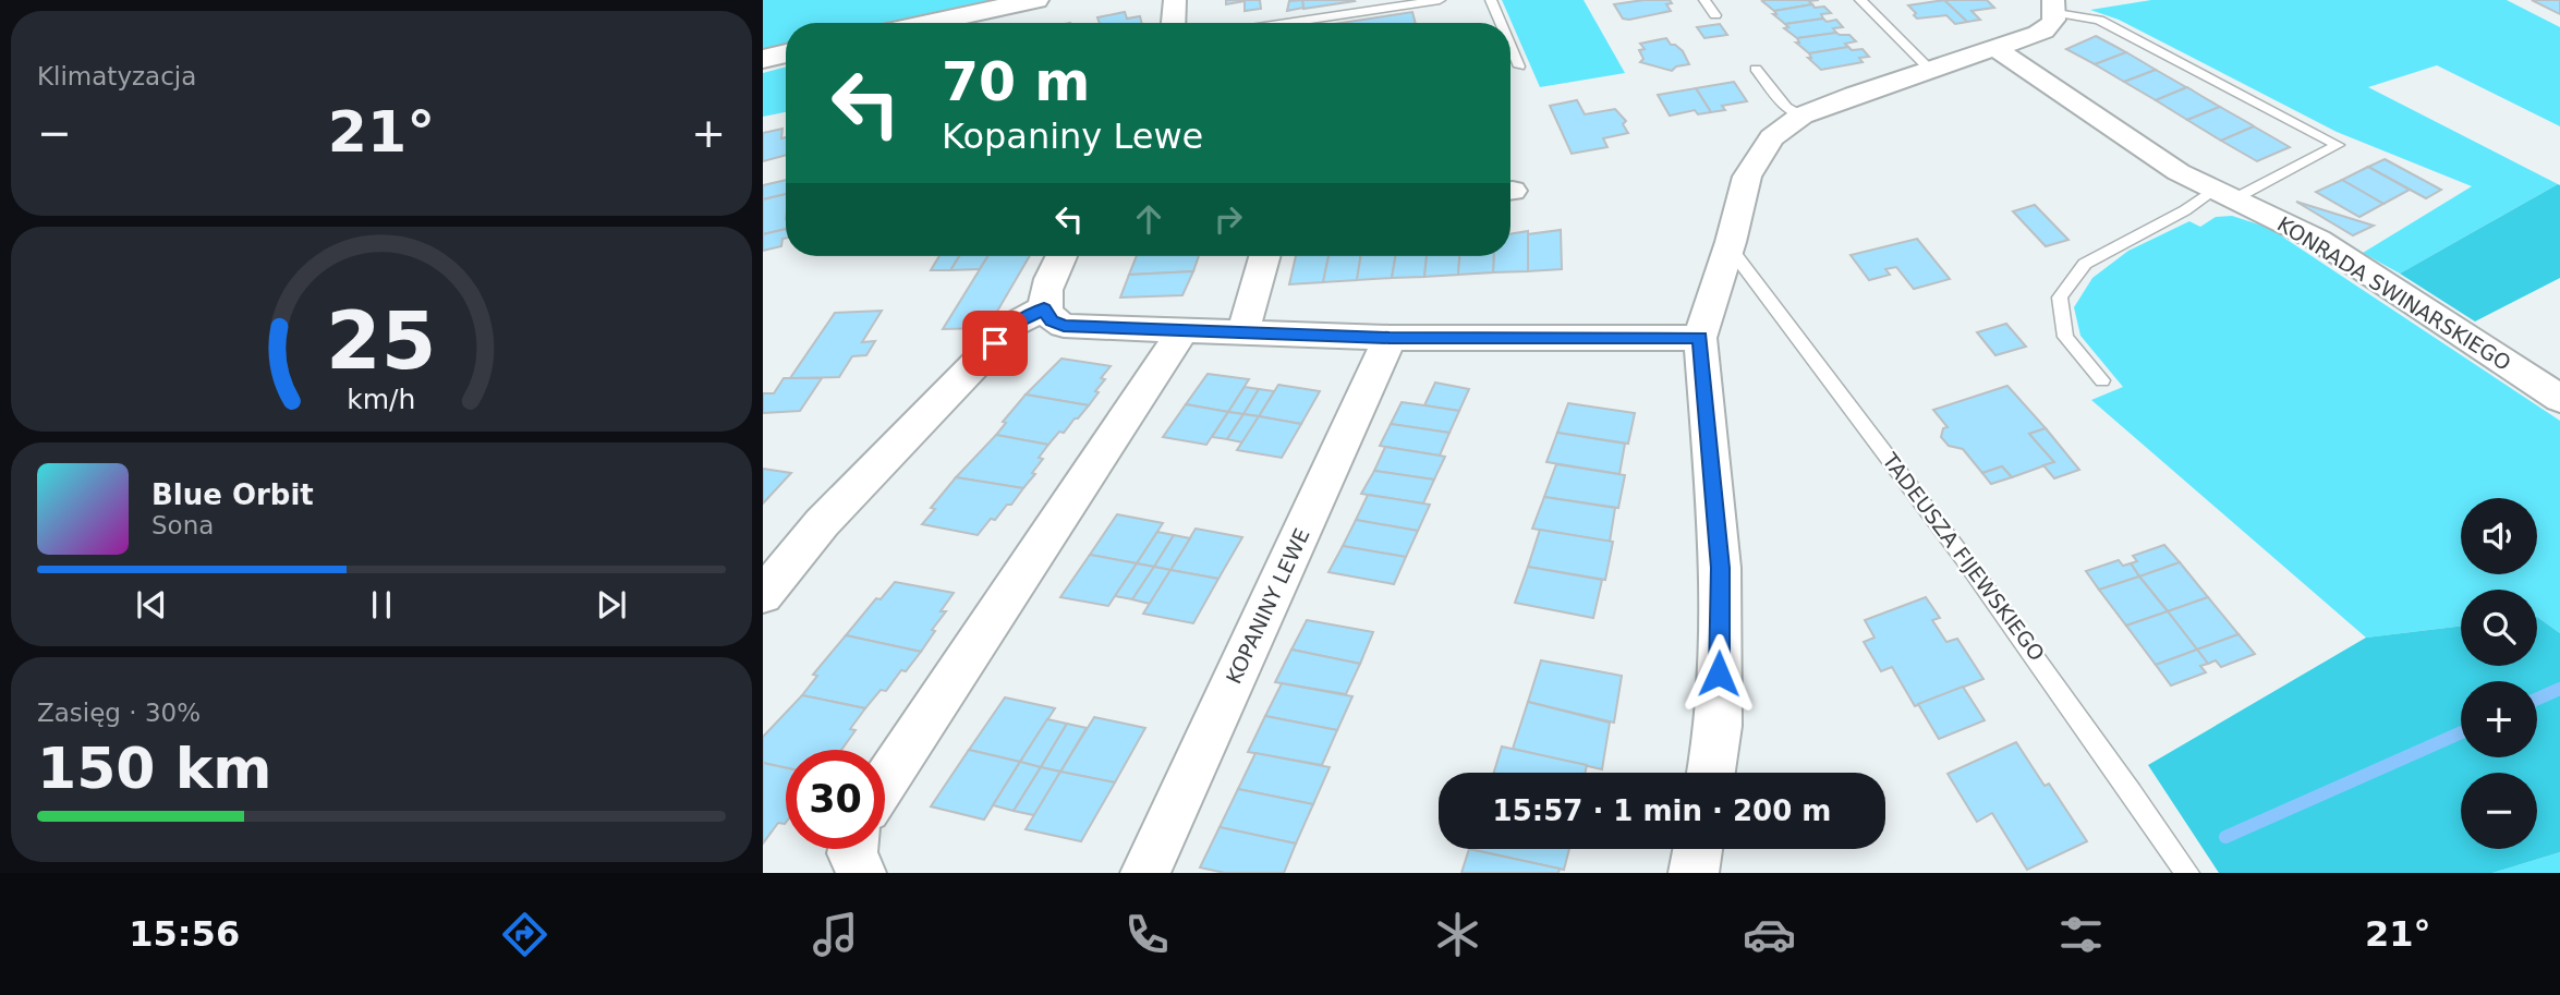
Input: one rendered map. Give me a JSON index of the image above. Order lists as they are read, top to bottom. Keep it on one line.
{"streets":{"street":["KONRADA SWINARSKIEGO","KOPANINY LEWE"],"lane":["TADEUSZA FIJEWSKIEGO"]},"page":{"tile":["Klimatyzacja",["Zasięg · 30%","150 km"]],"turn":["70 m","Kopaniny Lewe"],"heat":["−","21°","+"],"song":["Blue Orbit","Sona"],"map_buttons":["+","−"],"limit":"30","trip":"15:57 · 1 min · 200 m","tabs":["15:56","21°"],"gauge":["25","km/h"]}}
